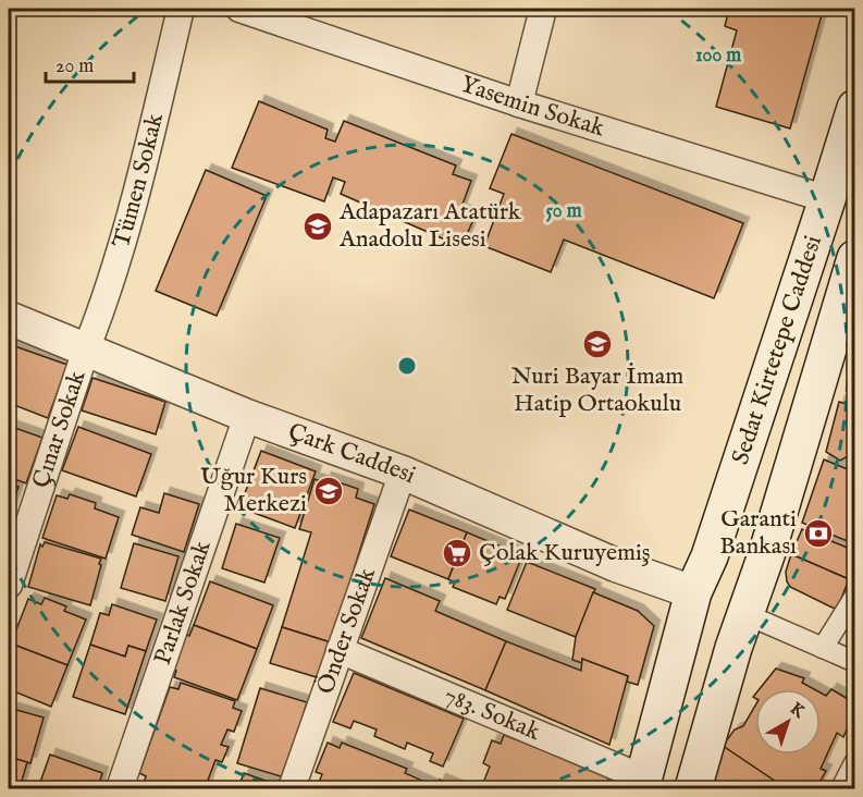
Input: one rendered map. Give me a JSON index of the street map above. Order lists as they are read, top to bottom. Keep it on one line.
{"streets":{"main road":["Sedat Kirtetepe Caddesi"],"street":["Yasemin Sokak","Tümen Sokak","Çınar Sokak","Çark Caddesi","Parlak Sokak","Önder Sokak","783. Sokak"]},"crossings":[["Yasemin Sokak","Sedat Kirtetepe Caddesi"],["Tümen Sokak","Çınar Sokak"],["Tümen Sokak","Çark Caddesi"],["Sedat Kirtetepe Caddesi","Çark Caddesi"],["Sedat Kirtetepe Caddesi","783. Sokak"],["Çınar Sokak","Çark Caddesi"],["Çark Caddesi","Parlak Sokak"],["Çark Caddesi","Önder Sokak"],["Önder Sokak","783. Sokak"]],"places":{"school or university":["Adapazarı Atatürk Anadolu Lisesi","Nuri Bayar İmam Hatip Ortaokulu","Uğur Kurs Merkezi"],"bank":["Garanti Bankası"],"supermarket":["Çolak Kuruyemiş"]},"scale_bar":"20 m","north":"top right","rings":["100 m","50 m"]}
